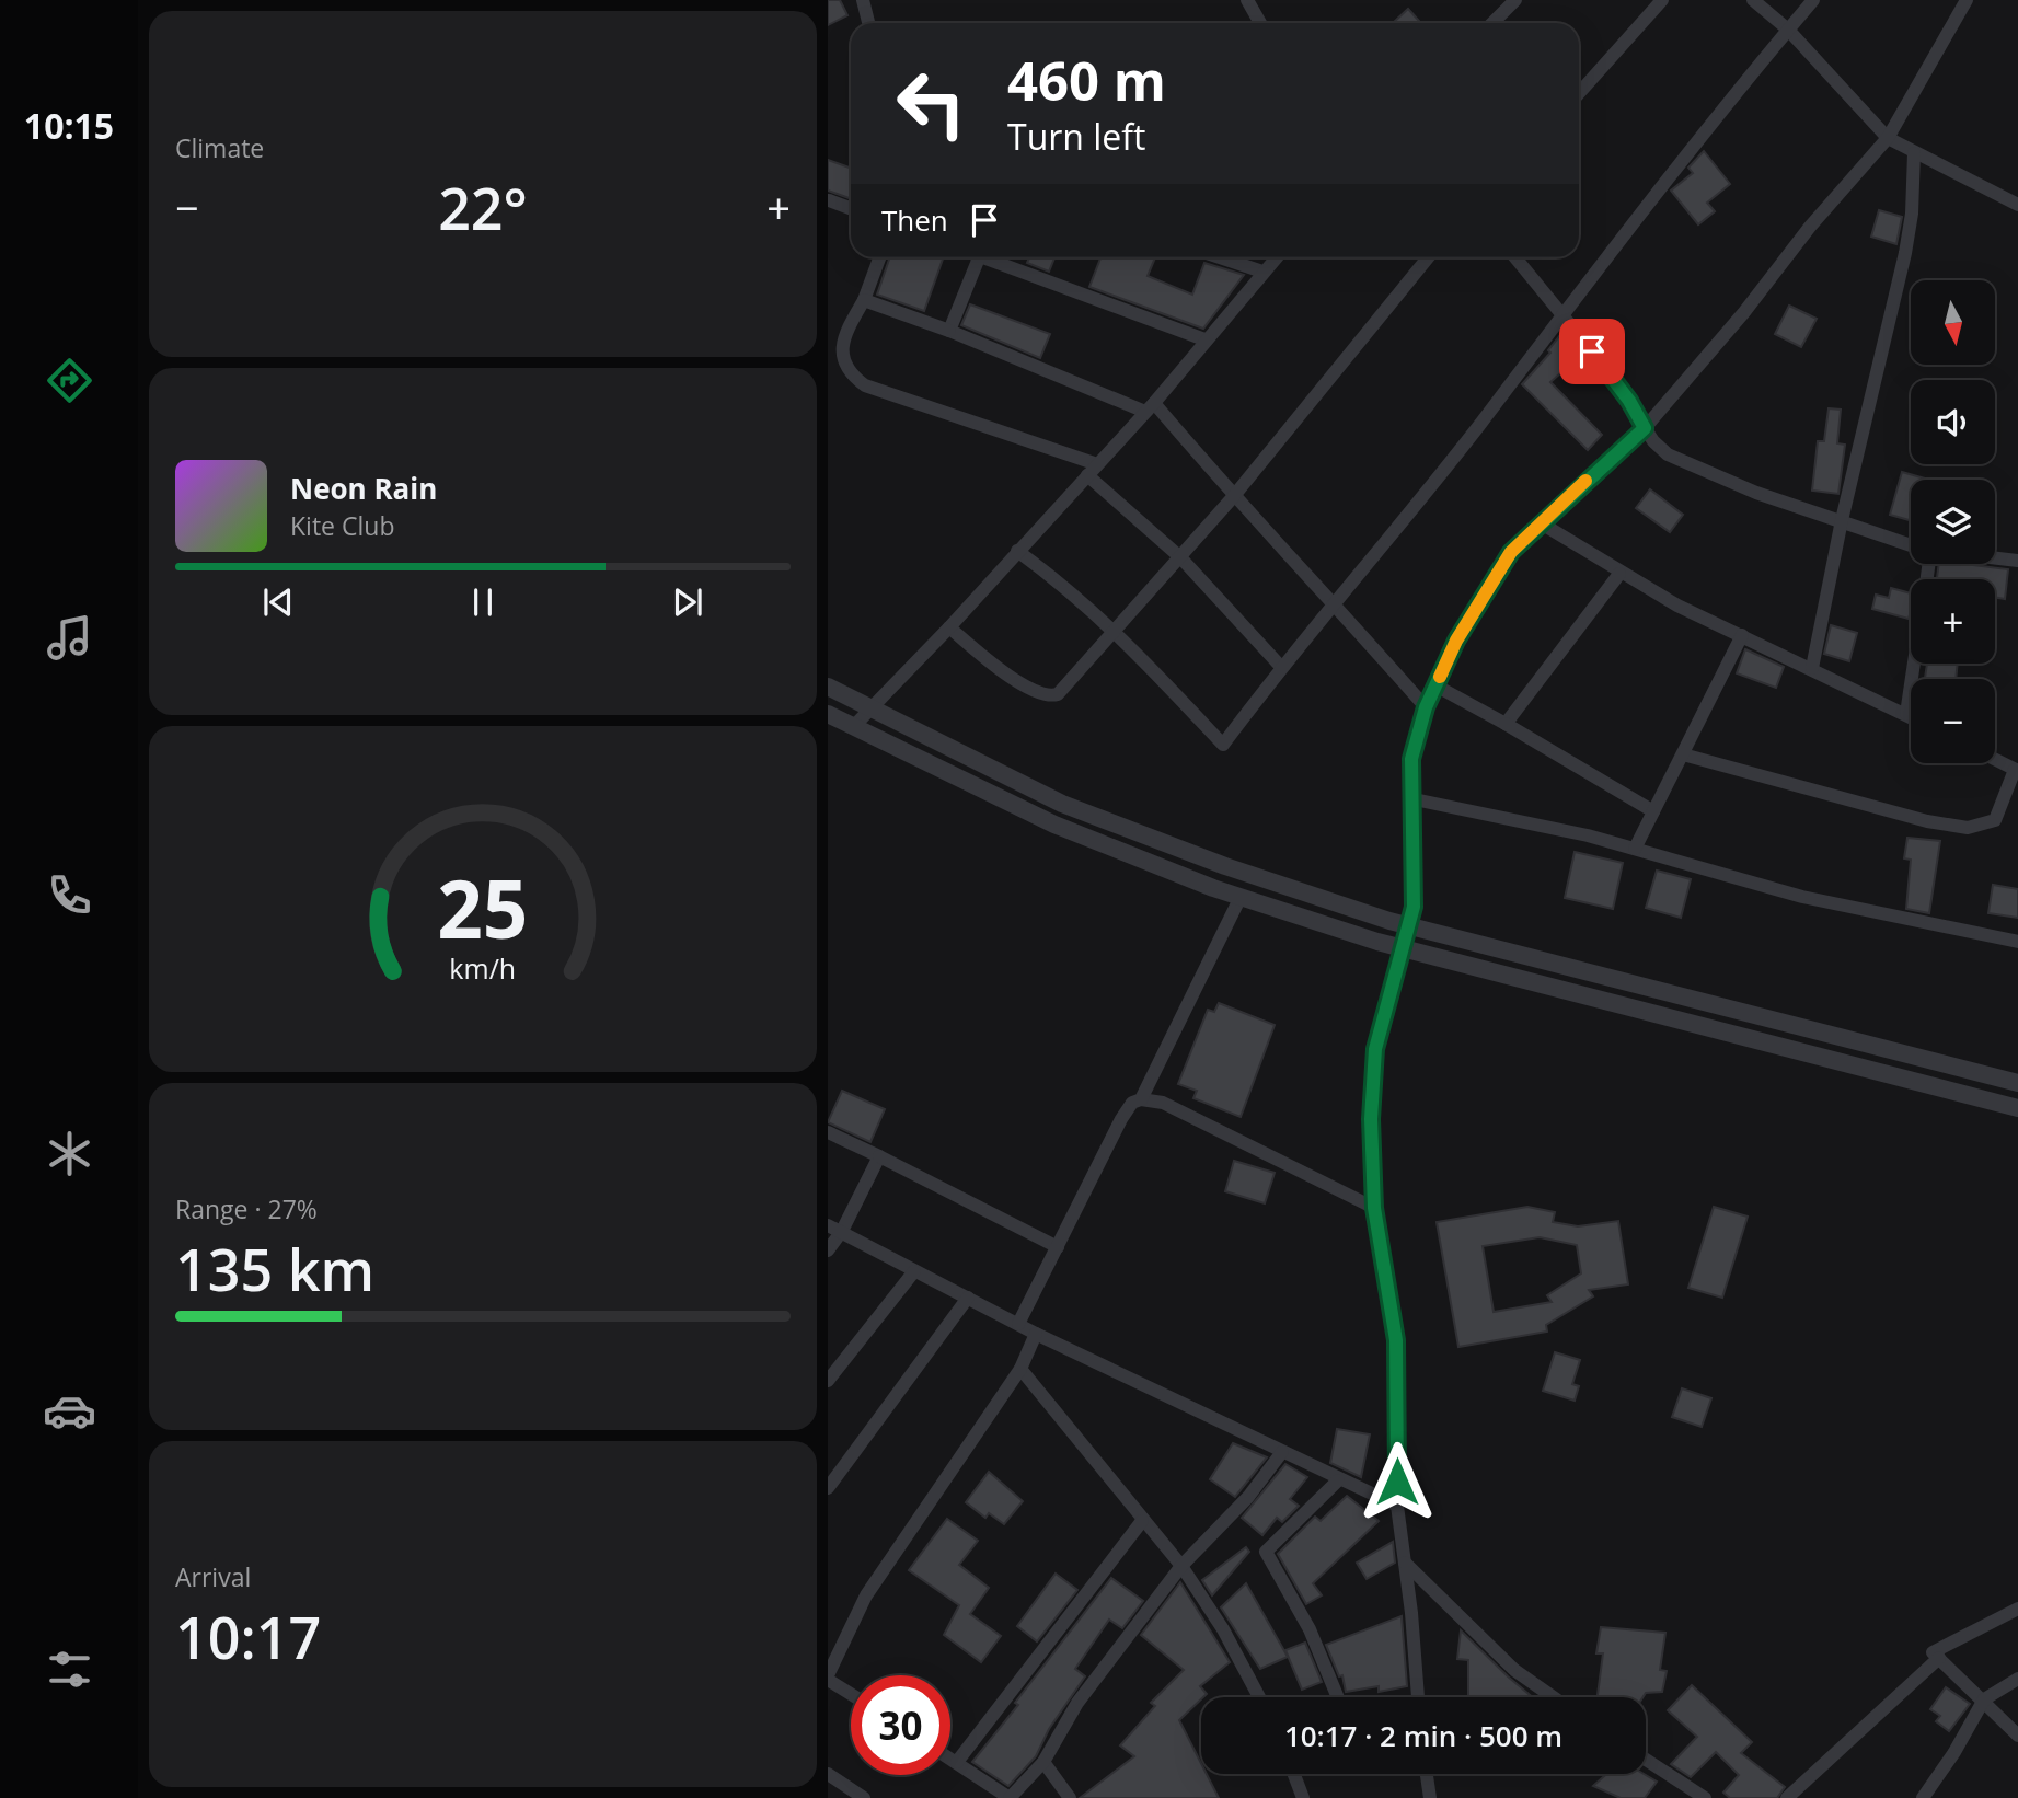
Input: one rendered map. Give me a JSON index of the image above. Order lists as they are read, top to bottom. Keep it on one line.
{"north":"bottom","page":{"tabs":"10:15","tile":["Climate",["Range · 27%","135 km"],["Arrival","10:17"]],"turn":["460 m","Turn left"],"heat":["−","22°","+"],"then":"Then","map_buttons":["+","−"],"song":["Neon Rain","Kite Club"],"limit":"30","trip":"10:17 · 2 min · 500 m","gauge":["25","km/h"]}}
